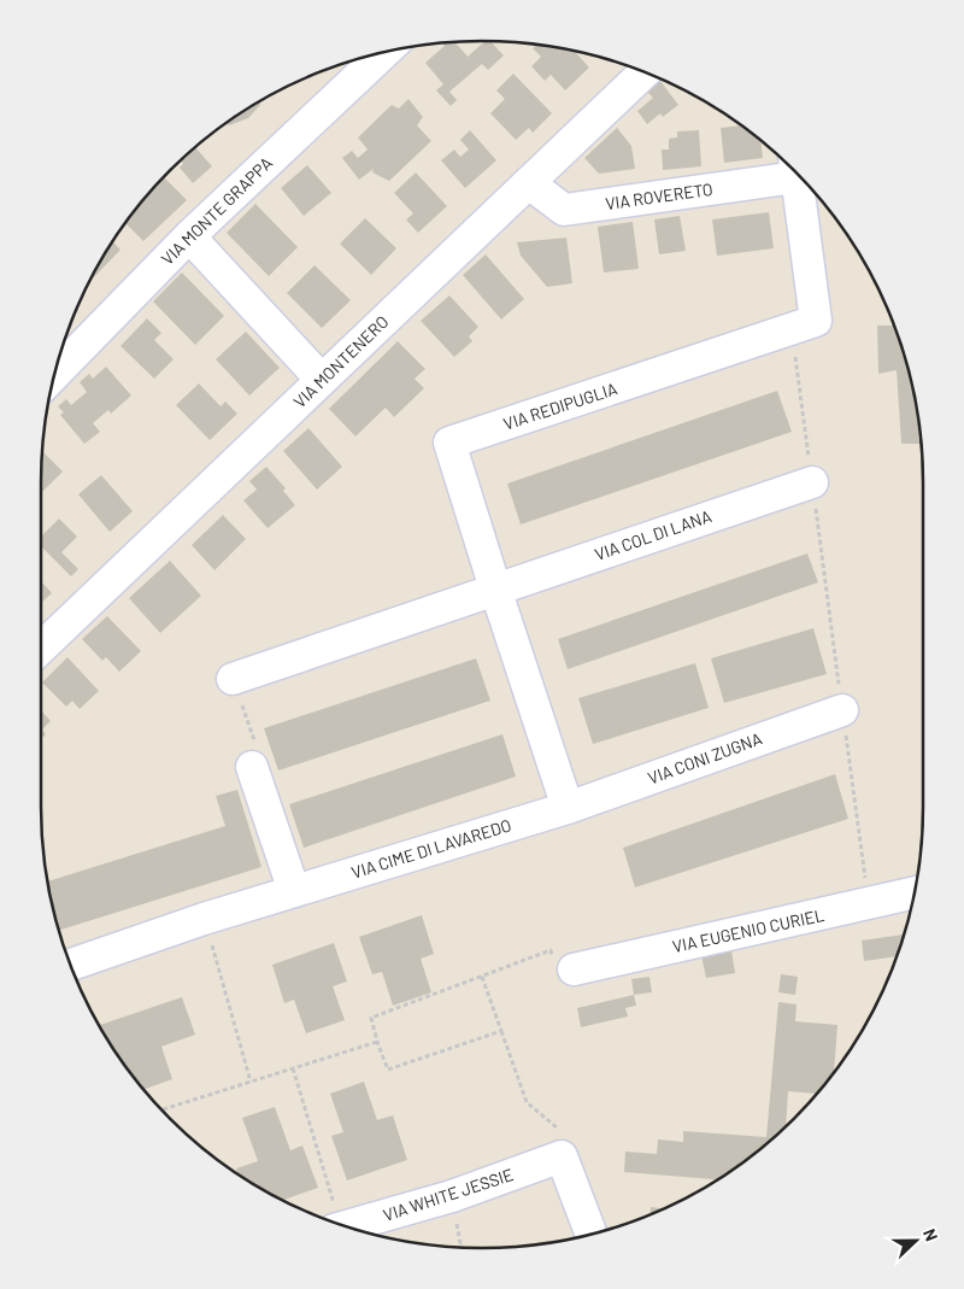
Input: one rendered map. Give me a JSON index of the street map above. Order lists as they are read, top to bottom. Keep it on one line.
{"streets":{"street":["VIA ROVERETO","VIA MONTE GRAPPA","VIA MONTENERO","VIA REDIPUGLIA","VIA COL DI LANA","VIA CONI ZUGNA","VIA CIME DI LAVAREDO","VIA EUGENIO CURIEL","VIA WHITE JESSIE"]},"crossings":[["VIA ROVERETO","VIA MONTENERO"],["VIA ROVERETO","VIA REDIPUGLIA"],["VIA REDIPUGLIA","VIA COL DI LANA"],["VIA REDIPUGLIA","VIA CONI ZUGNA"],["VIA REDIPUGLIA","VIA CIME DI LAVAREDO"],["VIA CONI ZUGNA","VIA CIME DI LAVAREDO"]],"north":"right"}
